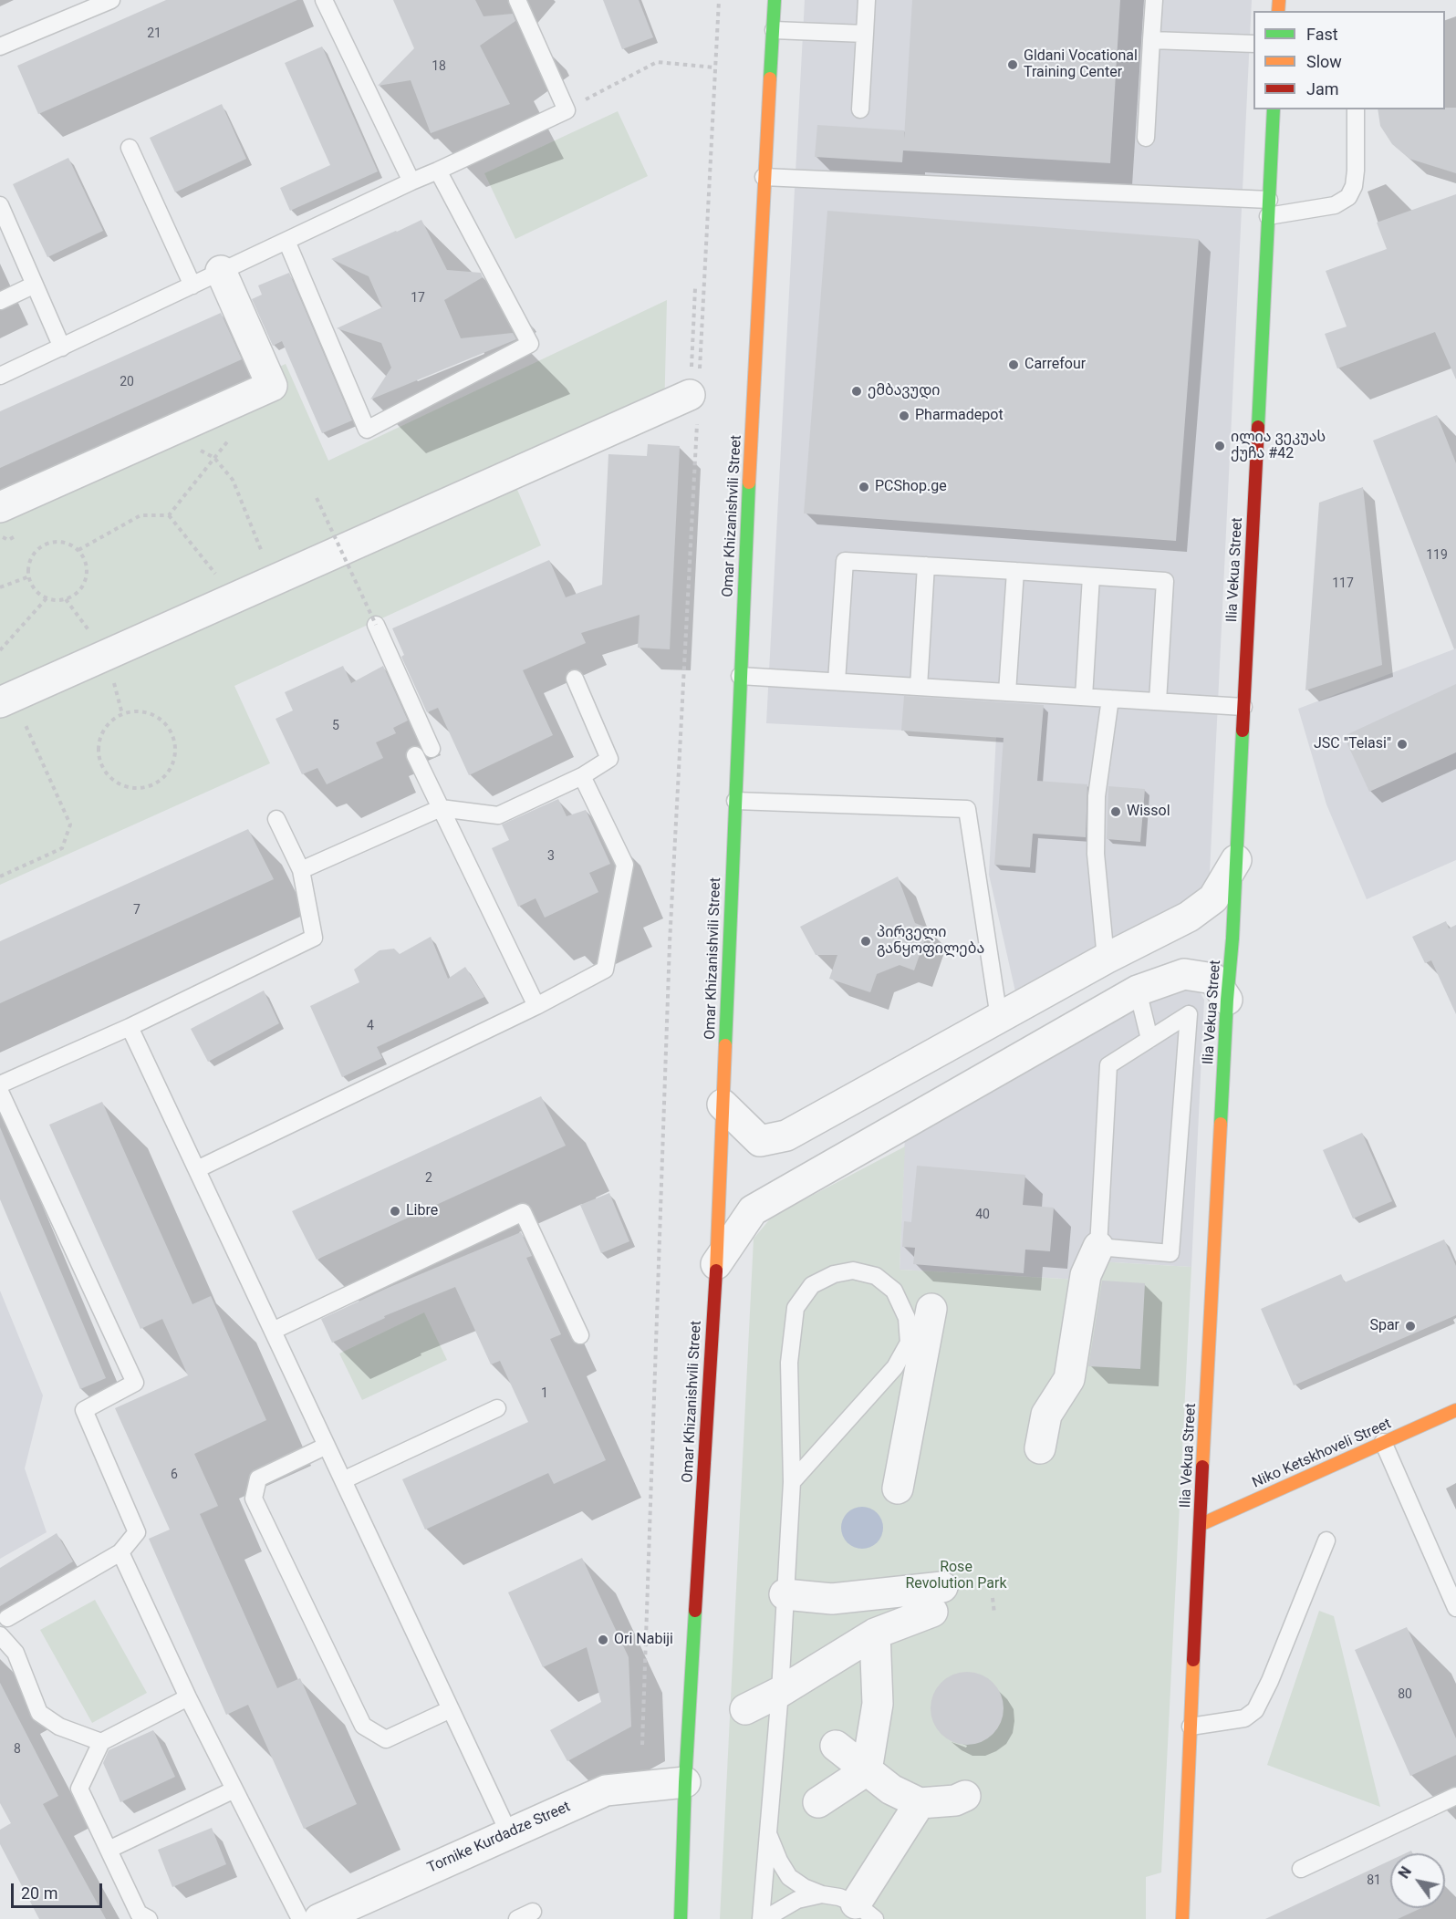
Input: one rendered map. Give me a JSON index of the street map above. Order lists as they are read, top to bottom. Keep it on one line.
{"streets":{"main road":["Omar Khizanishvili Street","Ilia Vekua Street","Niko Ketskhoveli Street"],"street":["Tornike Kurdadze Street"]},"crossings":[["Omar Khizanishvili Street","Tornike Kurdadze Street"],["Ilia Vekua Street","Niko Ketskhoveli Street"]],"parks":["Rose Revolution Park"],"places":["Gldani Vocational Training Center","Carrefour","ემბავუდი","Pharmadepot","ილია ვეკუას ქუჩა #42","PCShop.ge","JSC \"Telasi\"","Wissol","პირველი განყოფილება","Libre","Spar","Ori Nabiji"],"house_numbers":["21","18","17","20","119","117","5","3","7","4","2","40","1","6","80","8","81"],"legend":["Fast","Slow","Jam"],"scale_bar":"20 m","north":"top left"}
